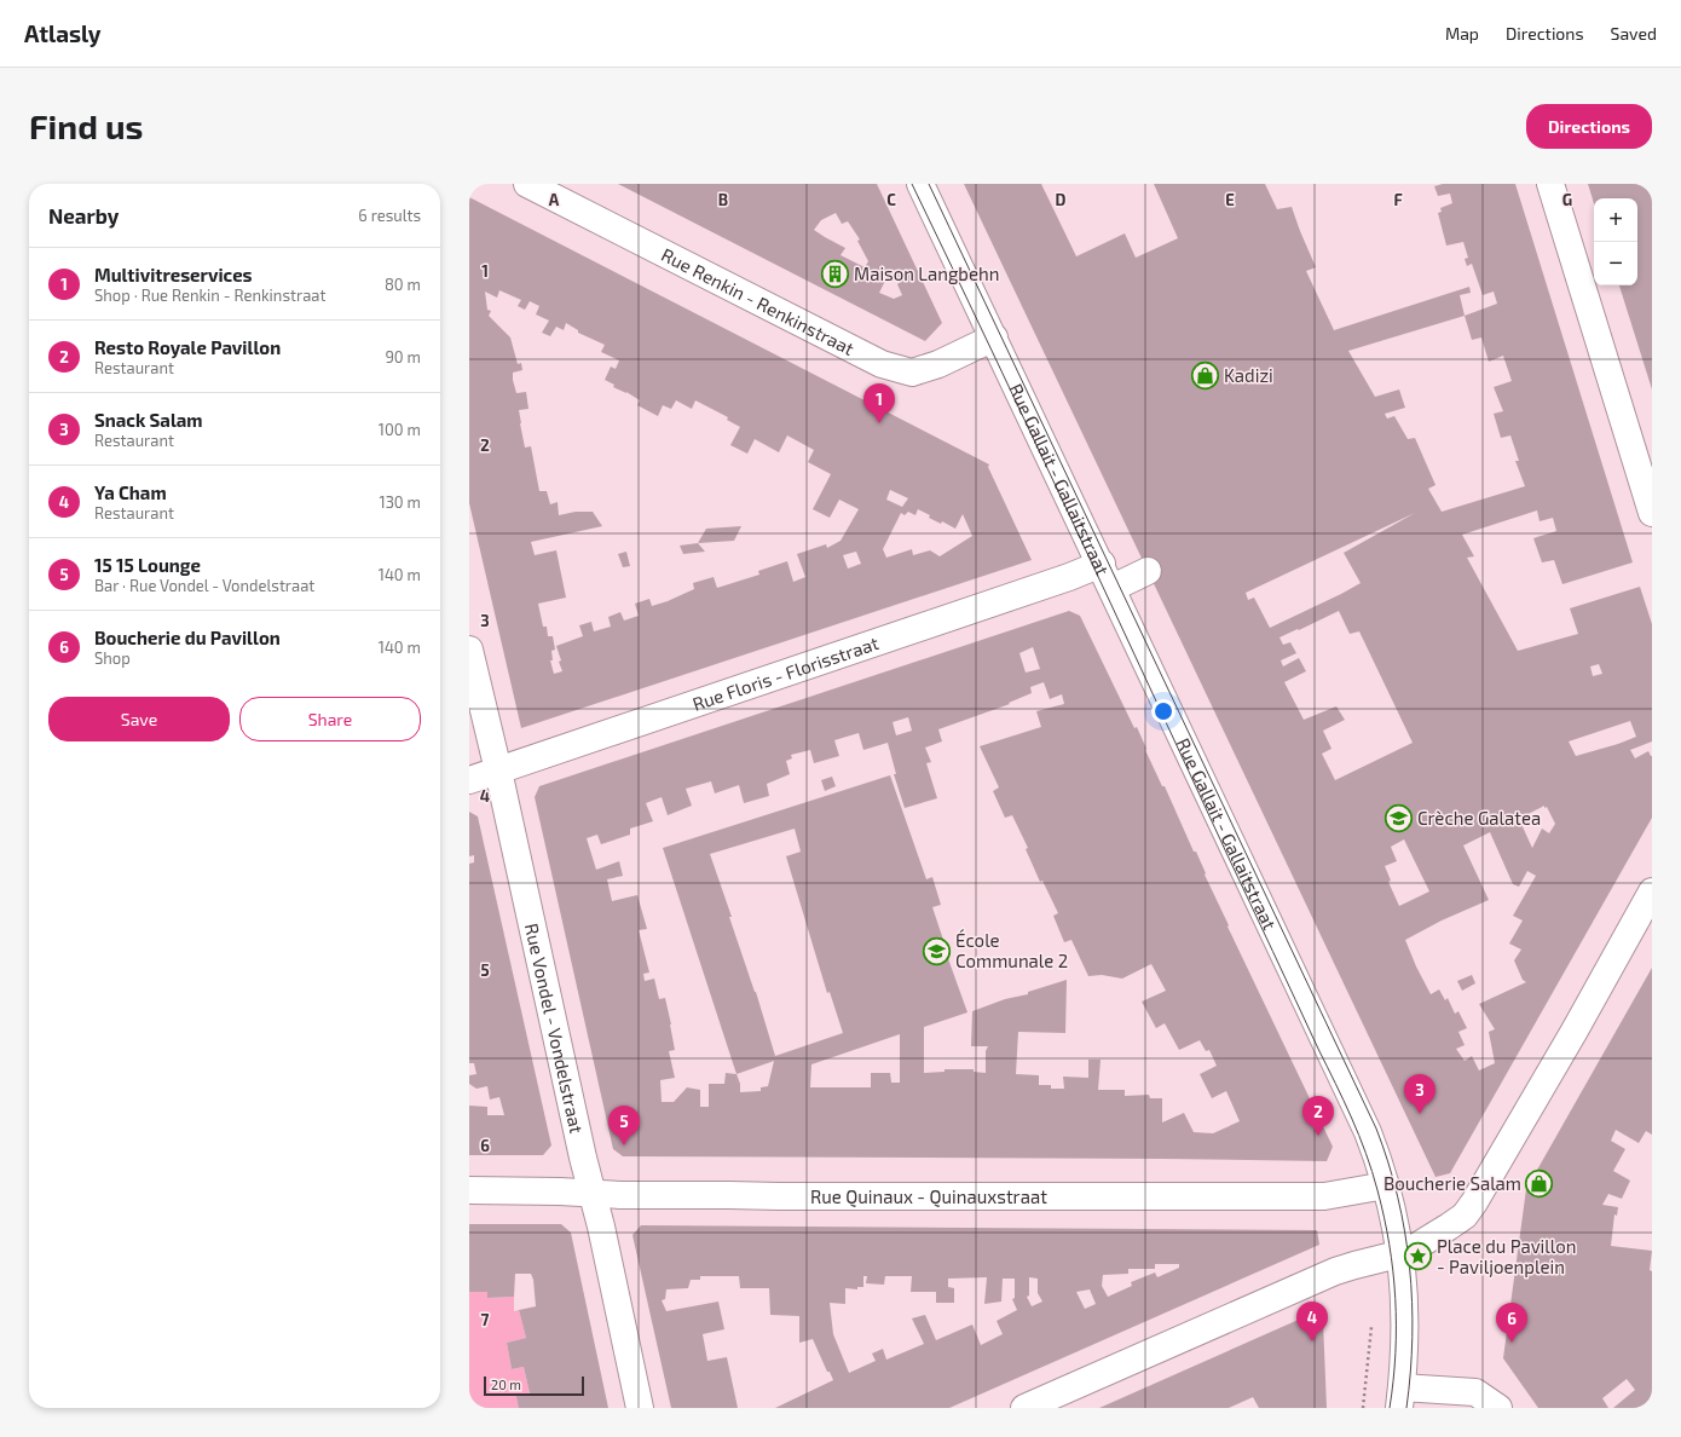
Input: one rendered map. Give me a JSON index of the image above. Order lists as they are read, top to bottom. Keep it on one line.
{"streets":{"street":["Rue Renkin - Renkinstraat","Rue Gallait - Gallaitstraat","Rue Floris - Florisstraat","Rue Vondel - Vondelstraat","Rue Quinaux - Quinauxstraat"]},"crossings":[["Rue Renkin - Renkinstraat","Rue Gallait - Gallaitstraat"],["Rue Gallait - Gallaitstraat","Rue Floris - Florisstraat"],["Rue Gallait - Gallaitstraat","Rue Quinaux - Quinauxstraat"],["Rue Floris - Florisstraat","Rue Vondel - Vondelstraat"],["Rue Vondel - Vondelstraat","Rue Quinaux - Quinauxstraat"]],"places":{"building":["Maison Langbehn"],"shop":["Kadizi","Boucherie Salam"],"school or university":["Crèche Galatea","École Communale 2"],"place":["Place du Pavillon - Paviljoenplein"]},"scale_bar":"20 m","page":{"header":"Atlasly","nav":["Map","Directions","Saved"],"buttons":["Directions",["Save","Share"]],"title":"Find us","heading":["Nearby","6 results"],"map_buttons":["+","−"],"list":[{"mark":"1","name":"Multivitreservices","note":"Shop · Rue Renkin - Renkinstraat","value":"80 m"},{"mark":"2","name":"Resto Royale Pavillon","note":"Restaurant","value":"90 m"},{"mark":"3","name":"Snack Salam","note":"Restaurant","value":"100 m"},{"mark":"4","name":"Ya Cham","note":"Restaurant","value":"130 m"},{"mark":"5","name":"15 15 Lounge","note":"Bar · Rue Vondel - Vondelstraat","value":"140 m"},{"mark":"6","name":"Boucherie du Pavillon","note":"Shop","value":"140 m"}],"pins":["1","3","2","5","4","6"],"scale":"20 m"},"grid":{"columns":["A","B","C","D","E","F","G"],"rows":["1","2","3","4","5","6","7"]}}
